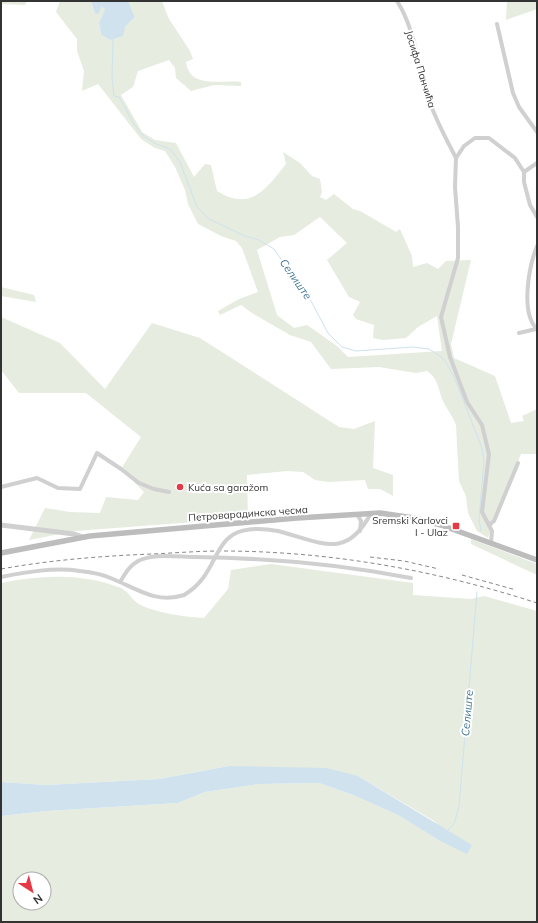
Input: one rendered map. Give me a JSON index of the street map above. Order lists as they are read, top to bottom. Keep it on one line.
{"streets":{"main road":["Петроварадинска чесма"],"street":["Јосифа Панчића"]},"water":["Селиште"],"places":{"other":["Kuća sa garažom"],"transit":["Sremski Karlovci I - Ulaz"]},"north":"bottom right"}
